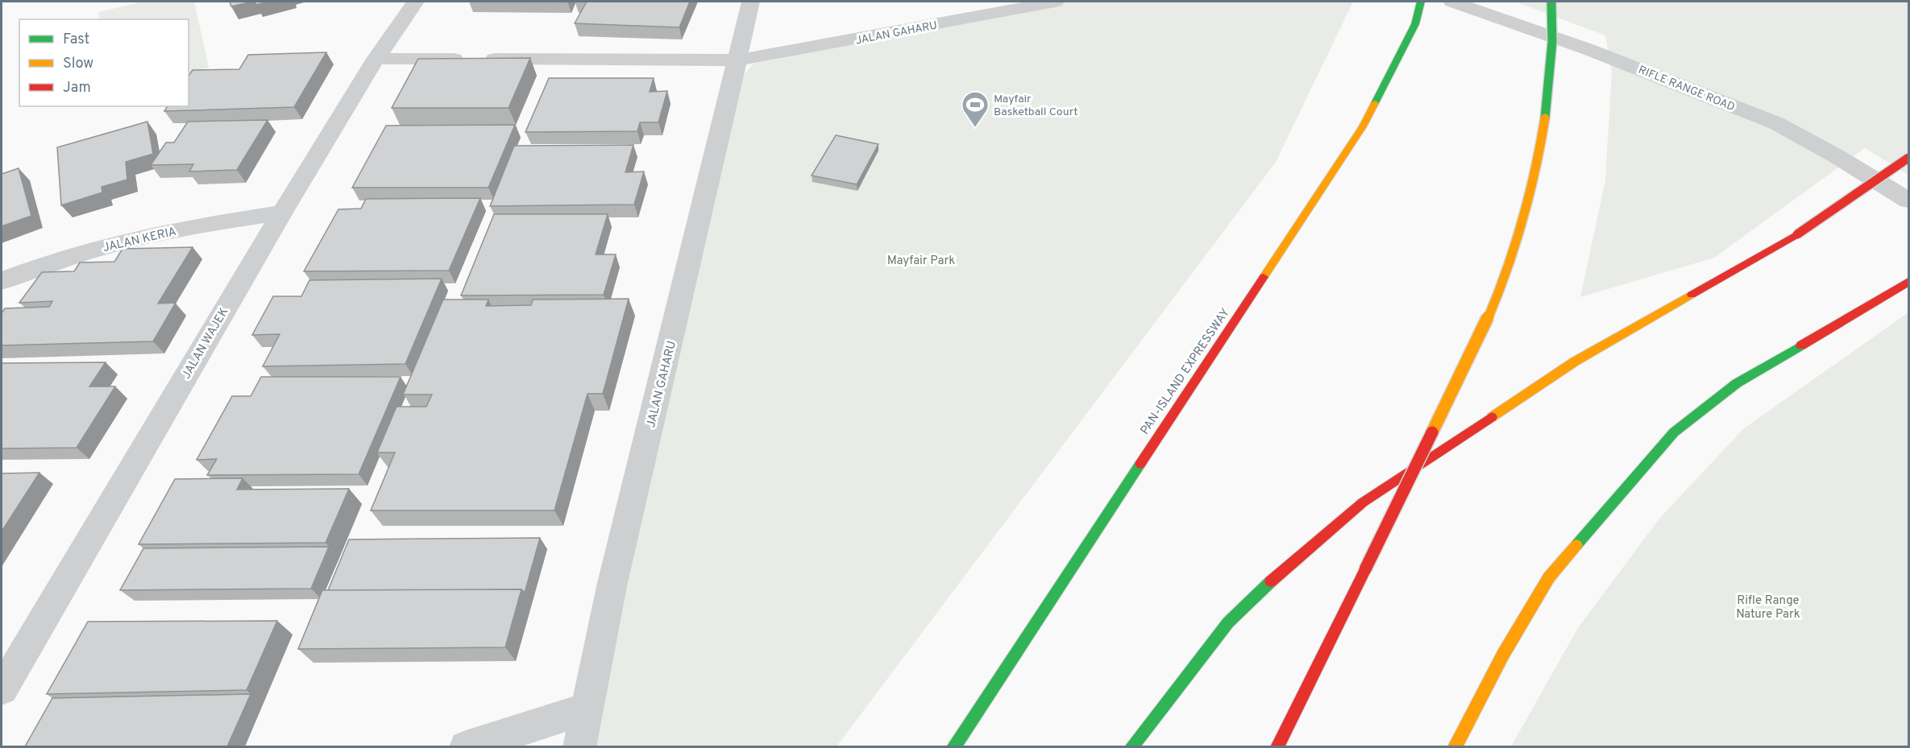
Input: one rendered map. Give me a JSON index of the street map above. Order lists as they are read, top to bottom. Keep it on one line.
{"streets":{"highway":["PAN-ISLAND EXPRESSWAY"],"street":["JALAN GAHARU","RIFLE RANGE ROAD","JALAN KERIA","JALAN WAJEK"]},"crossings":[["JALAN GAHARU","JALAN WAJEK"],["JALAN KERIA","JALAN WAJEK"]],"parks":["Mayfair Park","Rifle Range Nature Park"],"places":{"sports":["Mayfair Basketball Court"]},"legend":["Fast","Slow","Jam"]}
